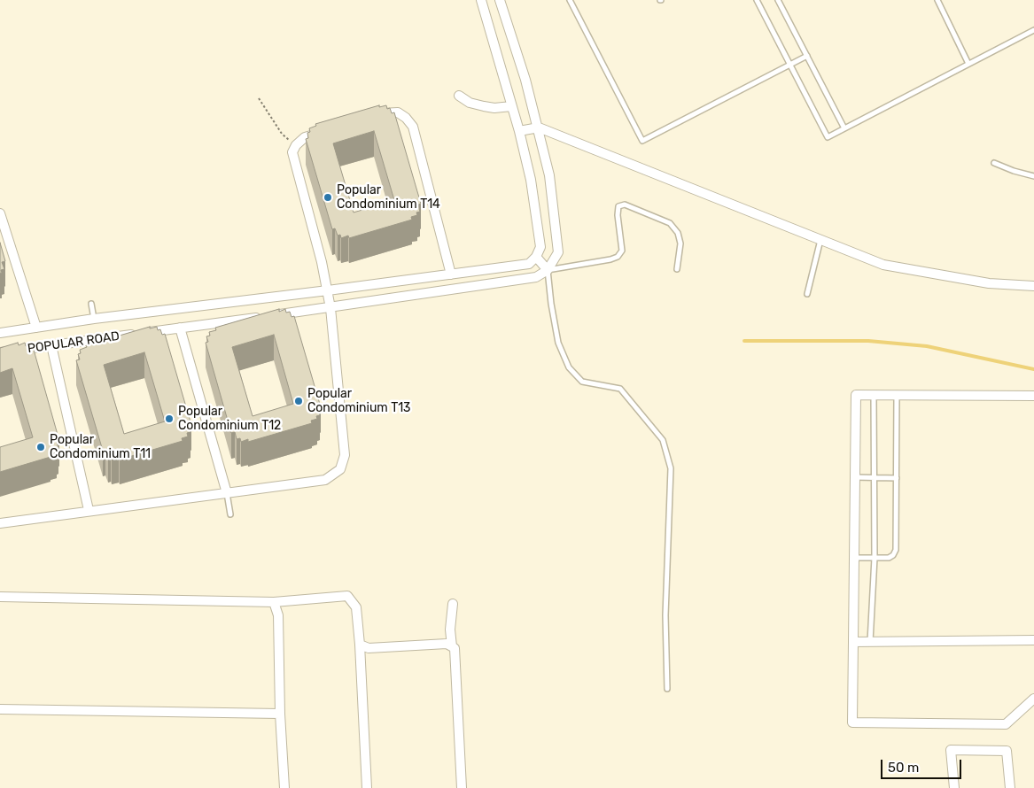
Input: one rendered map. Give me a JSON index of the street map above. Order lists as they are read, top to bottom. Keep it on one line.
{"streets":{"street":["POPULAR ROAD"]},"places":["Popular Condominium T14","Popular Condominium T13","Popular Condominium T12","Popular Condominium T11"],"scale_bar":"50 m"}
